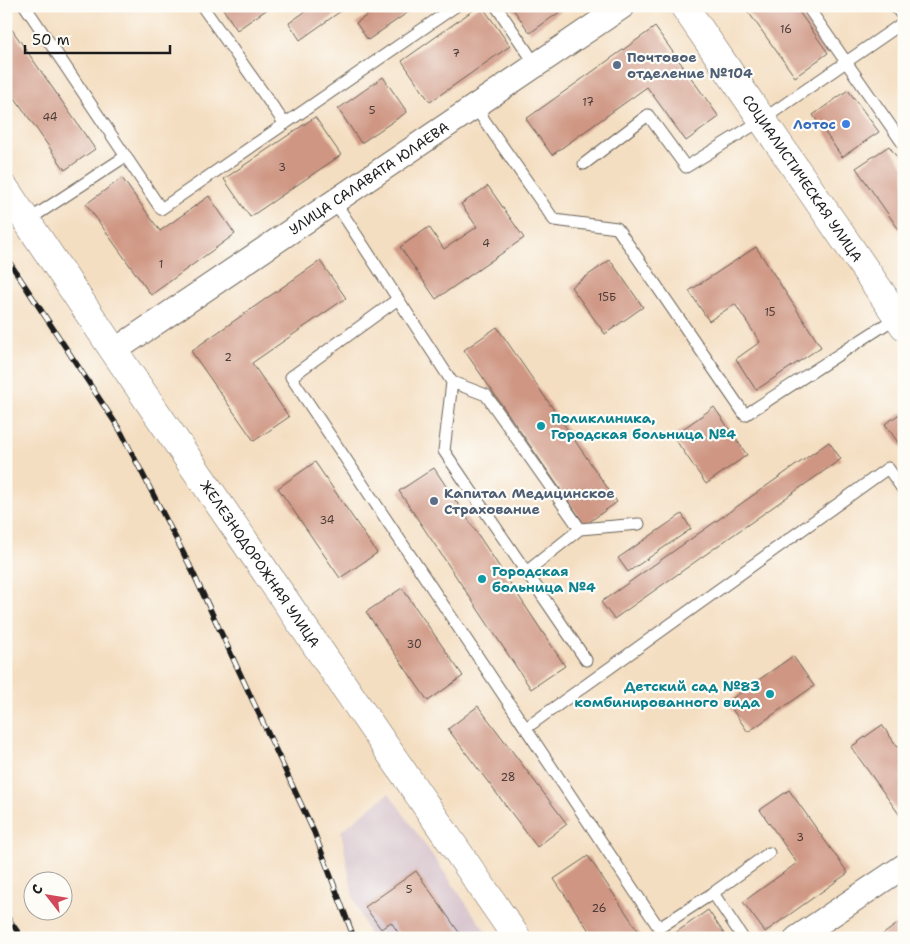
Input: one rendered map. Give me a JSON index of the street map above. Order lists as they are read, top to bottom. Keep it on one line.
{"streets":{"main road":["СОЦИАЛИСТИЧЕСКАЯ УЛИЦА","ЖЕЛЕЗНОДОРОЖНАЯ УЛИЦА"],"street":["УЛИЦА САЛАВАТА ЮЛАЕВА"]},"crossings":[["УЛИЦА САЛАВАТА ЮЛАЕВА","ЖЕЛЕЗНОДОРОЖНАЯ УЛИЦА"]],"places":["Почтовое отделение №104","Лотос","Поликлиника, Городская больница №4","Капитал Медицинское Страхование","Городская больница №4","Детский сад №83 комбинированного вида"],"house_numbers":["16","7","17","5","44","3","4","1","15Б","15","2","34","30","28","3","5","26"],"scale_bar":"50 m","north":"top left"}
